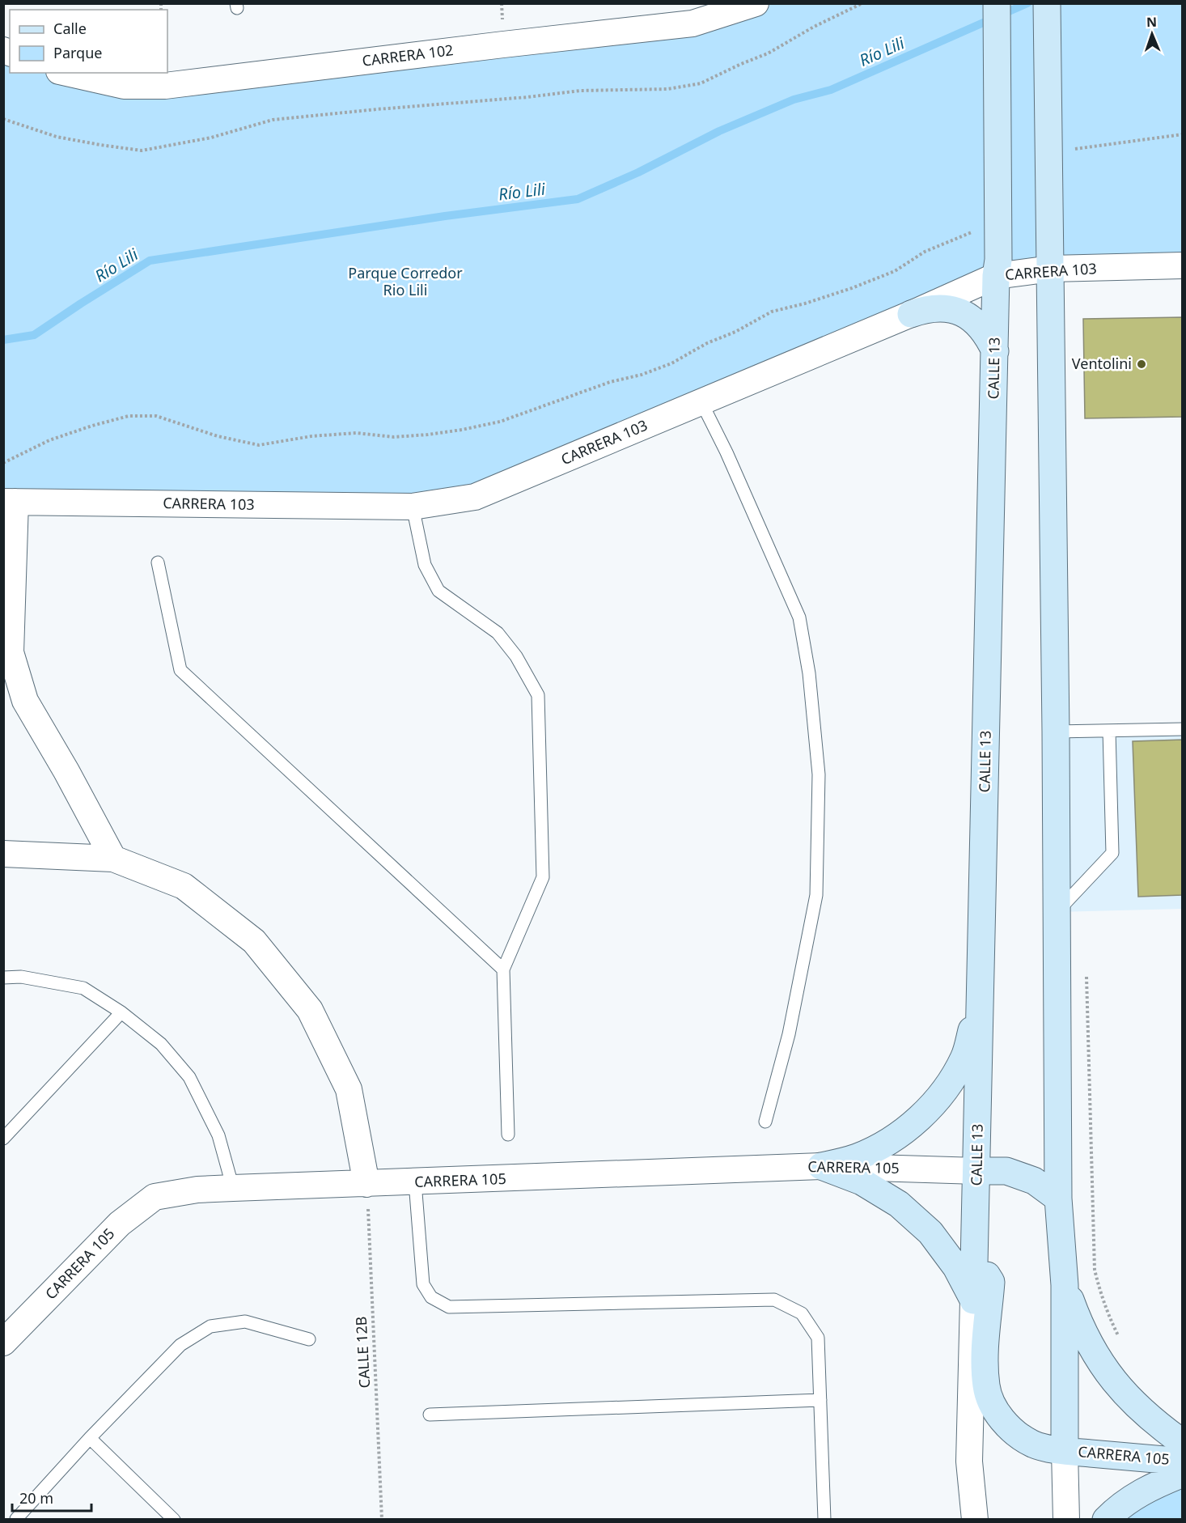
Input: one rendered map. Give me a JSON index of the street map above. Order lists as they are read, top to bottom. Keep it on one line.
{"streets":{"main road":["CALLE 13","CARRERA 105"],"street":["CARRERA 102","CARRERA 103"],"path":["CALLE 12B"]},"crossings":[["CARRERA 103","CALLE 13"],["CALLE 13","CARRERA 105"],["CARRERA 105","CALLE 12B"]],"water":["Río Lili"],"parks":["Parque Corredor Rio Lili"],"places":["Ventolini"],"legend":["Calle","Parque"],"scale_bar":"20 m","north":"top"}
